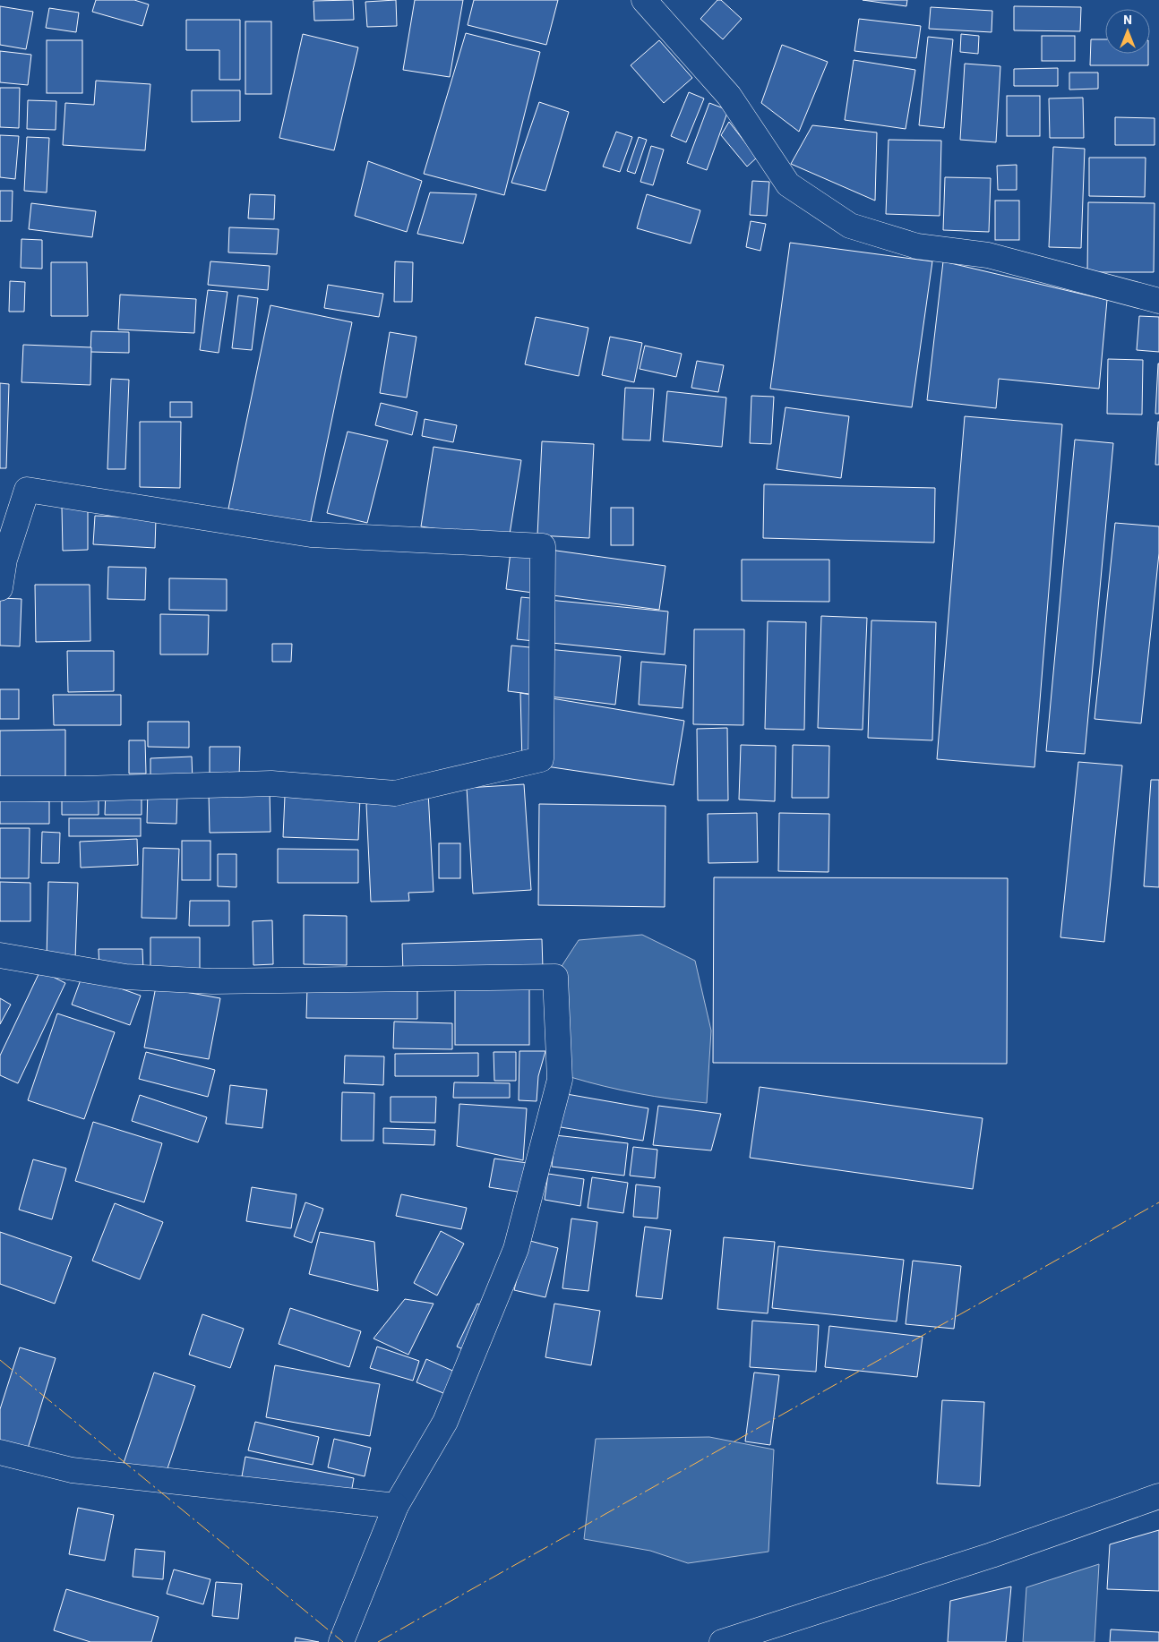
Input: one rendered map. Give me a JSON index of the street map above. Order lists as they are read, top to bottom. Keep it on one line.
{"north":"top"}
